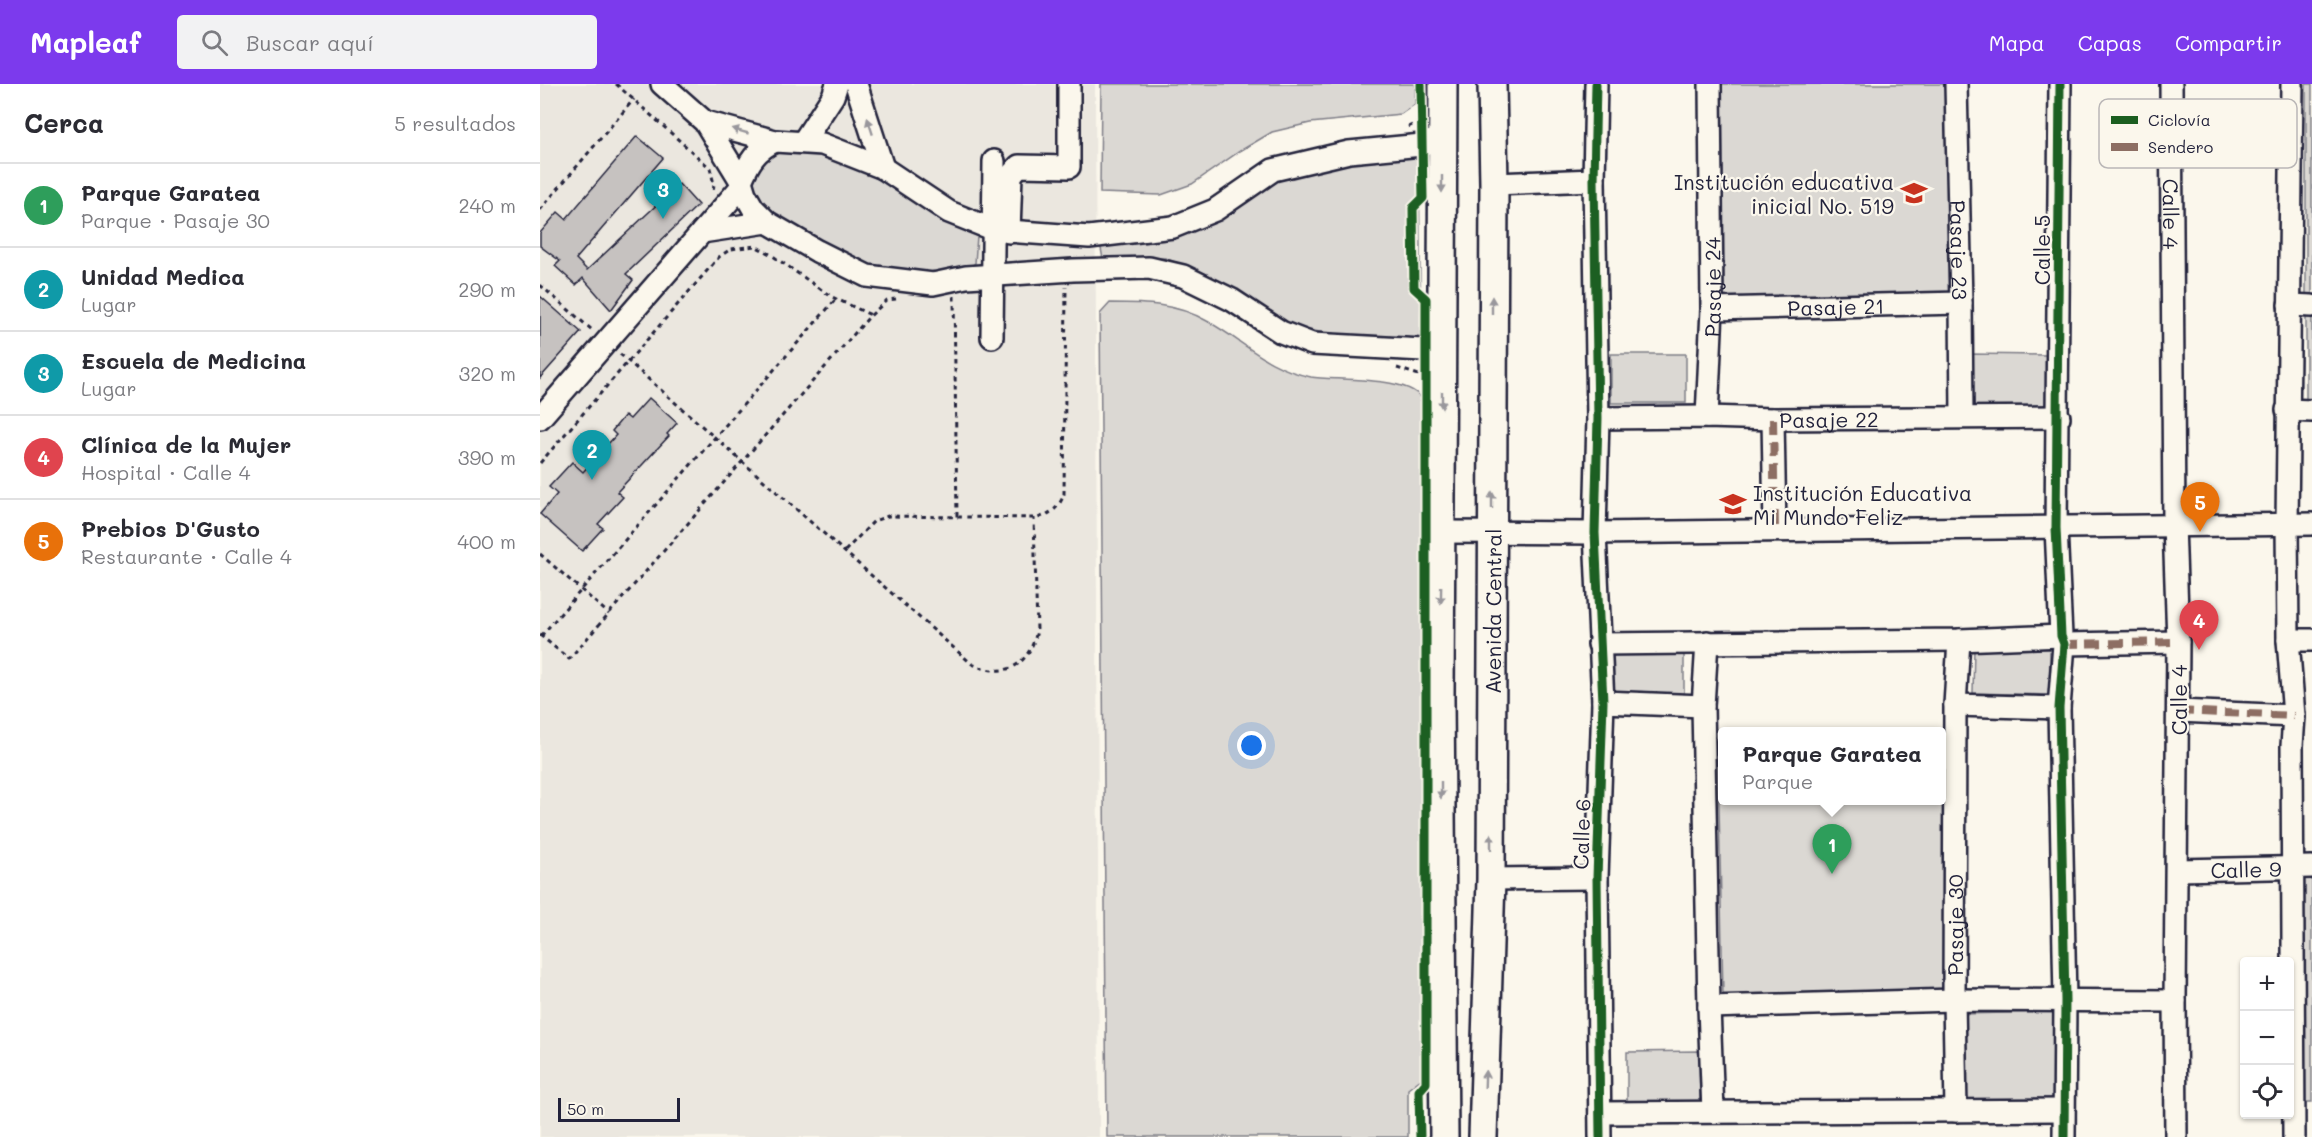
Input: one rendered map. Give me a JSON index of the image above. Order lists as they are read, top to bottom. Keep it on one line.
{"streets":{"main road":["Avenida Central"],"street":["Calle 4","Pasaje 23","Calle 5","Pasaje 24","Pasaje 21","Pasaje 22","Calle 6","Calle 9","Pasaje 30"]},"crossings":[["Calle 4","Calle 9"],["Pasaje 23","Pasaje 21"],["Pasaje 23","Pasaje 22"],["Calle 5","Pasaje 22"],["Pasaje 24","Pasaje 21"],["Pasaje 24","Pasaje 22"],["Pasaje 22","Calle 6"]],"places":{"school or university":["Institución educativa inicial No. 519","Institución Educativa Mi Mundo Feliz"]},"legend":["Ciclovía","Sendero"],"scale_bar":"50 m","page":{"header":"Mapleaf","search":"Buscar aquí","nav":["Mapa","Capas","Compartir"],"heading":["Cerca","5 resultados"],"list":[{"mark":"1","name":"Parque Garatea","note":"Parque · Pasaje 30","value":"240 m"},{"mark":"2","name":"Unidad Medica","note":"Lugar","value":"290 m"},{"mark":"3","name":"Escuela de Medicina","note":"Lugar","value":"320 m"},{"mark":"4","name":"Clínica de la Mujer","note":"Hospital · Calle 4","value":"390 m"},{"mark":"5","name":"Prebios D'Gusto","note":"Restaurante · Calle 4","value":"400 m"}],"pins":["3","2","5","4","1"],"popup":["Parque Garatea","Parque"],"map_buttons":["+","−"],"scale":"50 m"}}
